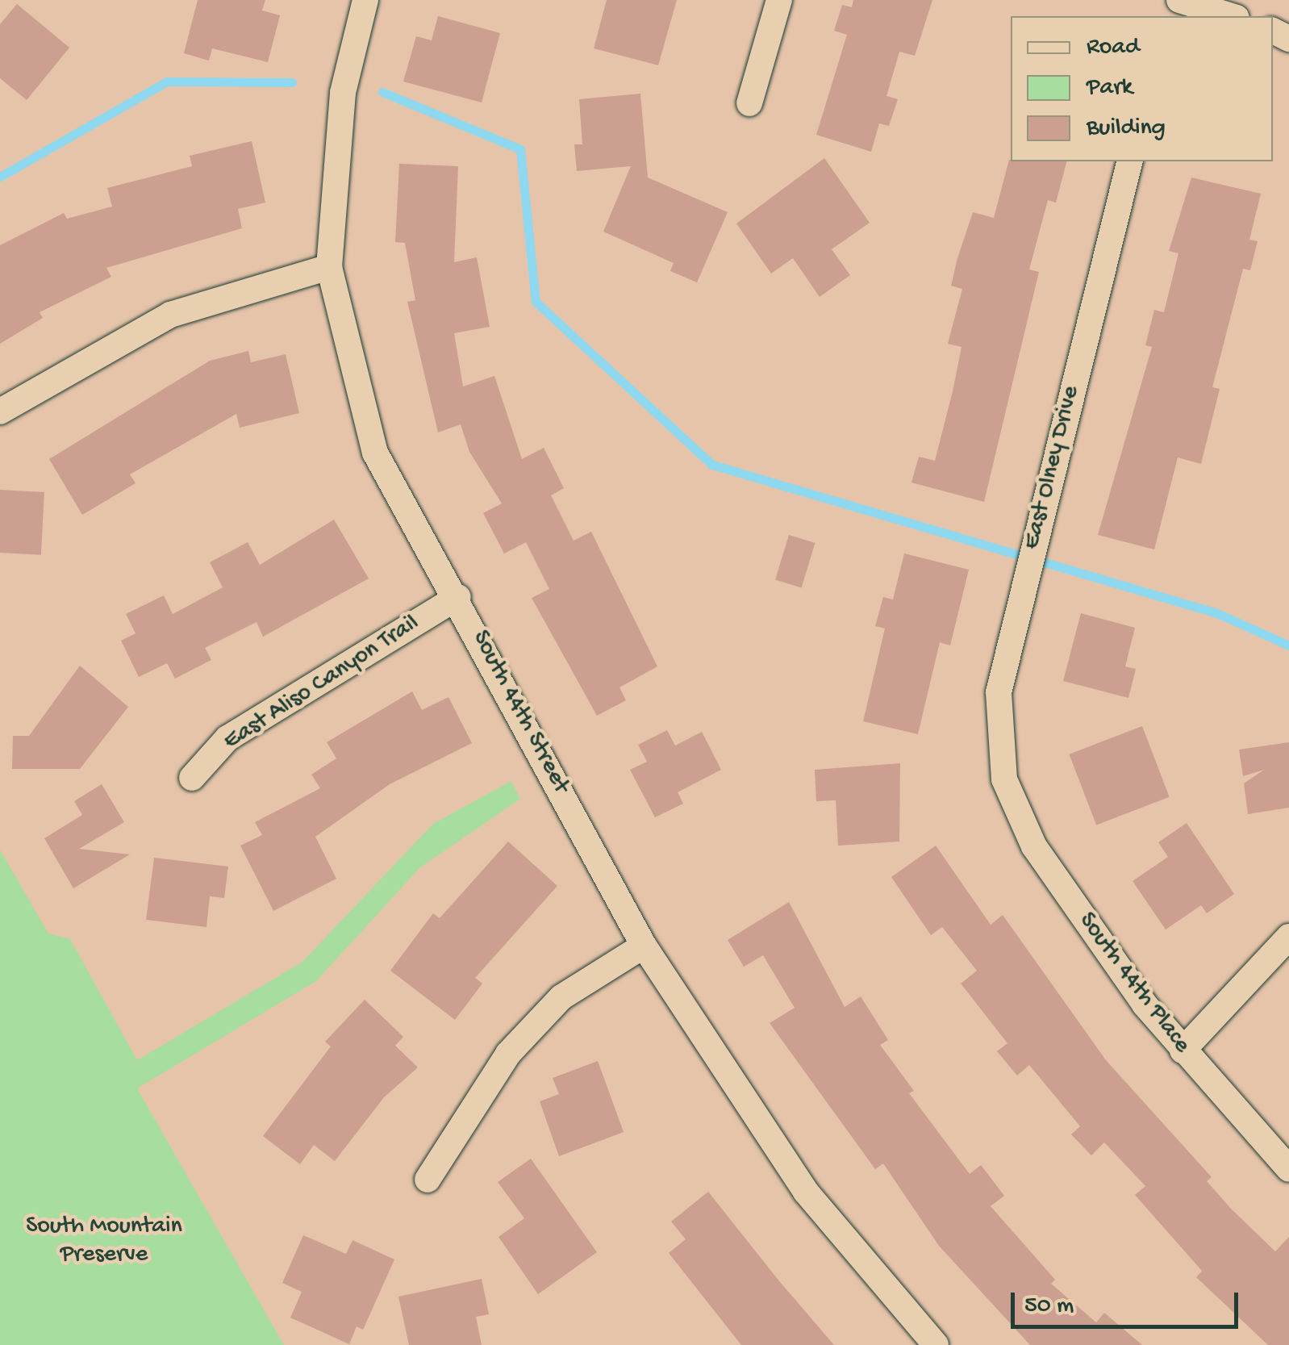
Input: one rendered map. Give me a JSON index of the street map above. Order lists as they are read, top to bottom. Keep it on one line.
{"streets":{"street":["East Olney Drive","East Aliso Canyon Trail","South 44th Street","South 44th Place"]},"crossings":[["East Olney Drive","South 44th Place"],["East Aliso Canyon Trail","South 44th Street"]],"parks":["South Mountain Preserve"],"legend":["Road","Park","Building"],"scale_bar":"50 m"}
